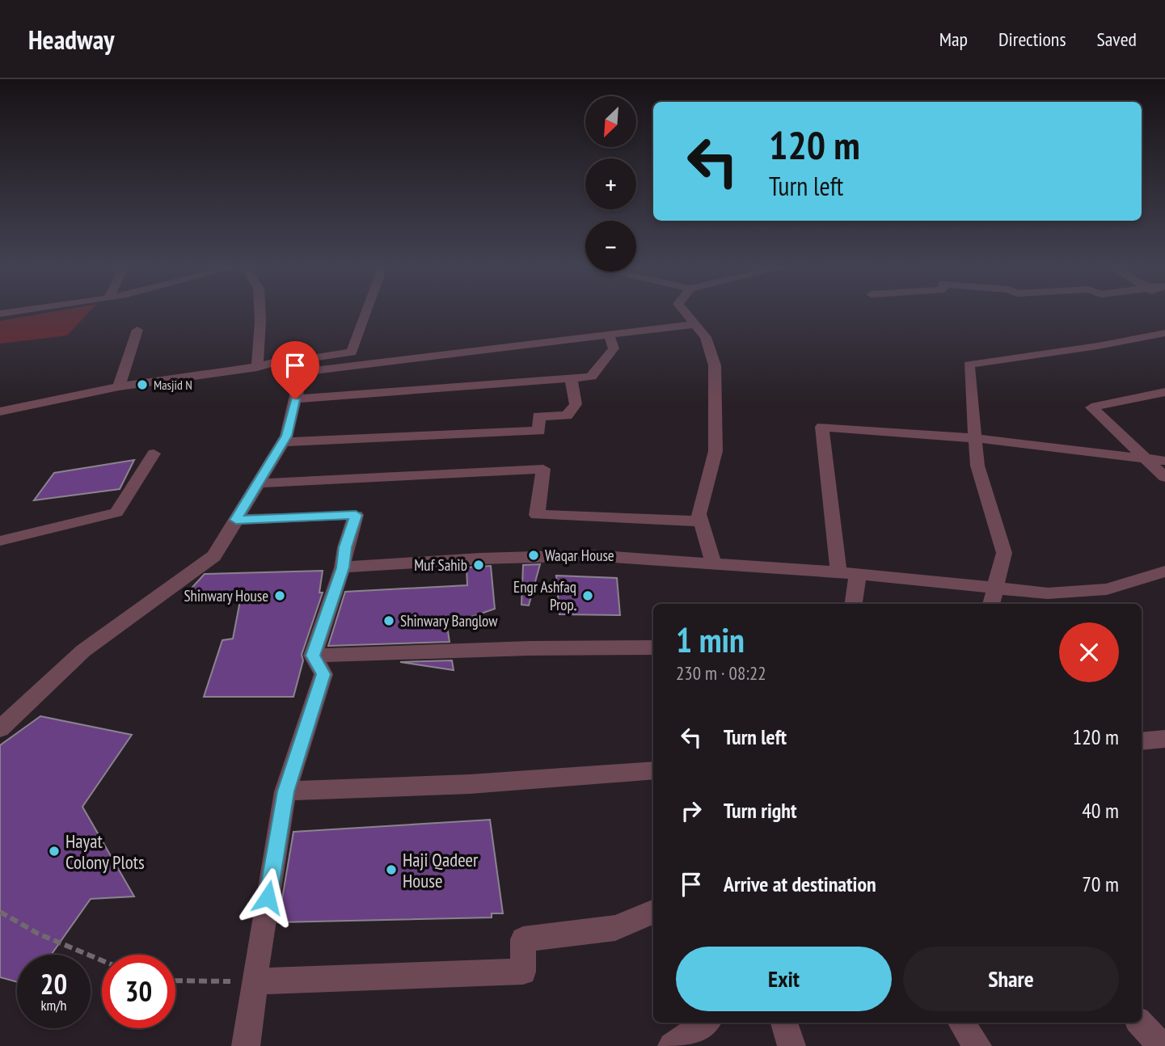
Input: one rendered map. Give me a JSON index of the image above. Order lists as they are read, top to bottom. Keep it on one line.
{"places":["Masjid N","Waqar House","Muf Sahib","Shinwary House","Engr Ashfaq Prop.","Shinwary Banglow","Hayat Colony Plots","Haji Qadeer House"],"north":"bottom left","page":{"header":"Headway","nav":["Map","Directions","Saved"],"map_buttons":["+","−"],"turn":["120 m","Turn left"],"heading":["1 min","230 m · 08:22"],"list":[{"name":"Turn left","value":"120 m"},{"name":"Turn right","value":"40 m"},{"name":"Arrive at destination","value":"70 m"}],"buttons":["Exit","Share"],"speed":"20 km/h","limit":"30"}}
